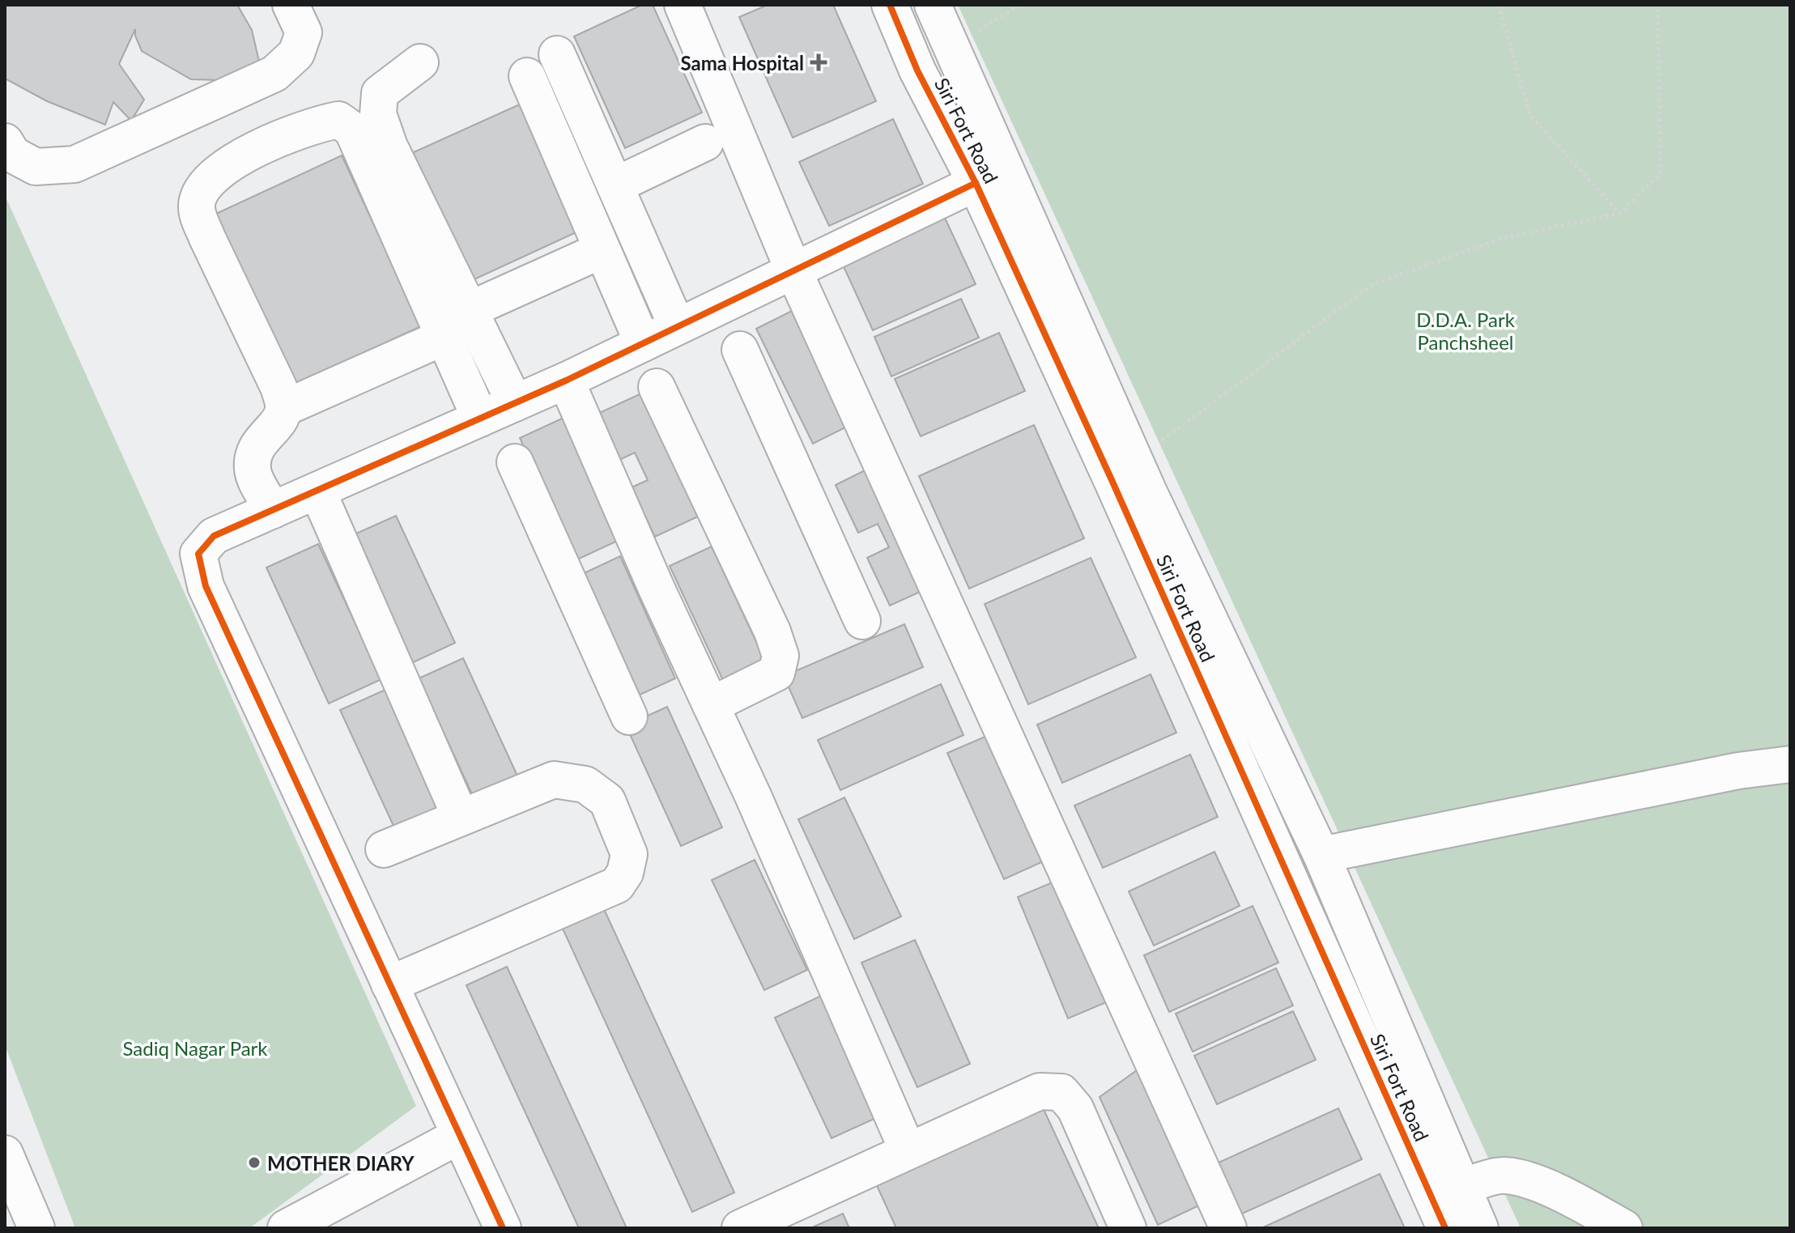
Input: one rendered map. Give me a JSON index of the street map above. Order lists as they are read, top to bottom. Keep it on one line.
{"streets":{"street":["Siri Fort Road"]},"parks":["D.D.A. Park Panchsheel","Sadiq Nagar Park"],"places":{"health":["Sama Hospital"],"other":["MOTHER DIARY"]}}
